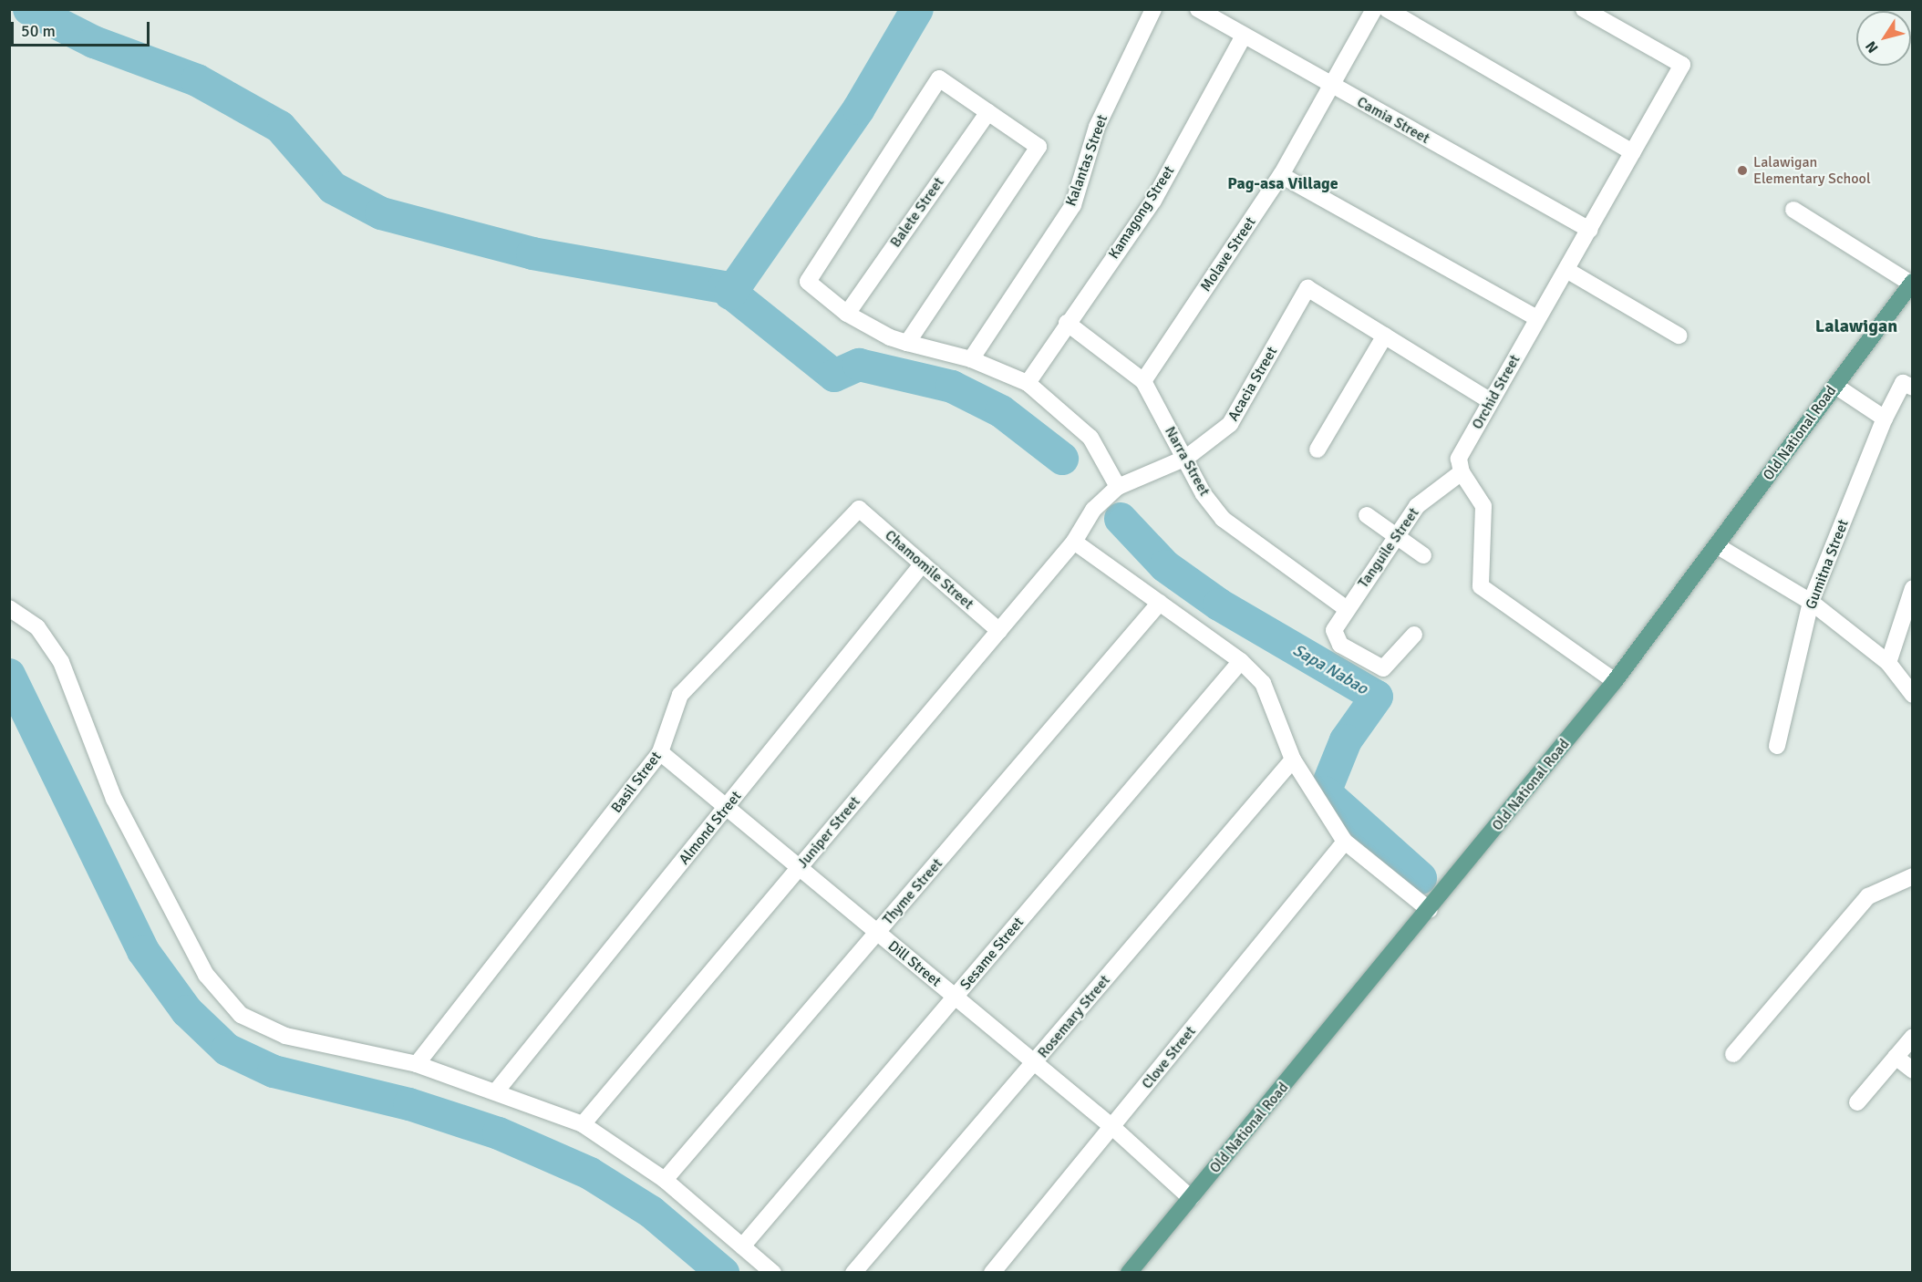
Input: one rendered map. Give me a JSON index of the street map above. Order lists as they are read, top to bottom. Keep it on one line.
{"streets":{"main road":["Old National Road"],"street":["Camia Street","Kalantas Street","Balete Street","Kamagong Street","Molave Street","Acacia Street","Orchid Street","Narra Street","Tanguile Street","Gumitna Street","Chamomile Street","Basil Street","Almond Street","Juniper Street","Thyme Street","Sesame Street","Dill Street","Rosemary Street","Clove Street"]},"crossings":[["Camia Street","Kamagong Street"],["Camia Street","Molave Street"],["Camia Street","Orchid Street"],["Kamagong Street","Narra Street"],["Molave Street","Narra Street"],["Acacia Street","Narra Street"],["Acacia Street","Juniper Street"],["Orchid Street","Tanguile Street"],["Old National Road","Dill Street"],["Narra Street","Tanguile Street"],["Chamomile Street","Basil Street"],["Chamomile Street","Almond Street"],["Chamomile Street","Juniper Street"],["Basil Street","Dill Street"],["Almond Street","Dill Street"],["Juniper Street","Dill Street"],["Thyme Street","Dill Street"],["Sesame Street","Dill Street"],["Dill Street","Rosemary Street"],["Dill Street","Clove Street"]],"districts":["Pag-asa Village","Lalawigan"],"water":["Sapa Nabao"],"places":["Lalawigan Elementary School"],"scale_bar":"50 m","north":"bottom left"}
